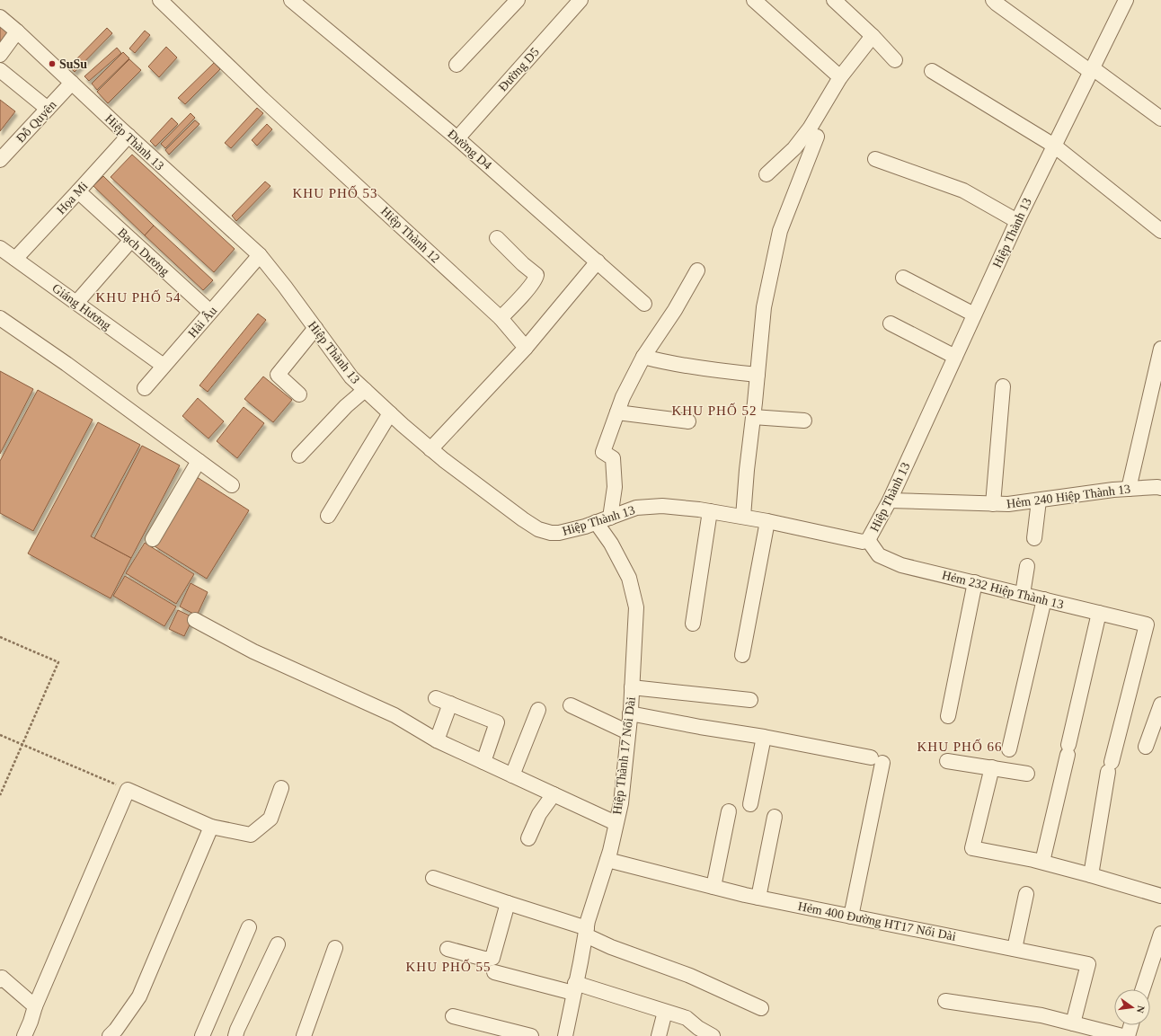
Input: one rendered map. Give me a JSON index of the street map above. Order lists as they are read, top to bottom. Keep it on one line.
{"streets":{"street":["Đường D5","Đỗ Quyên","Hiệp Thành 13","Đường D4","Họa Mi","Hiệp Thành 12","Bạch Dương","Giáng Hương","Hải Âu","Hẻm 240 Hiệp Thành 13","Hẻm 232 Hiệp Thành 13","Hiệp Thành 17 Nối Dài","Hẻm 400 Đường HT17 Nối Dài"]},"crossings":[["Đường D5","Đường D4"],["Đỗ Quyên","Hiệp Thành 13"],["Hiệp Thành 13","Họa Mi"],["Hiệp Thành 13","Hải Âu"],["Hiệp Thành 13","Hẻm 240 Hiệp Thành 13"],["Hiệp Thành 13","Hẻm 232 Hiệp Thành 13"],["Hiệp Thành 13","Hiệp Thành 17 Nối Dài"],["Họa Mi","Bạch Dương"],["Họa Mi","Giáng Hương"],["Bạch Dương","Hải Âu"],["Giáng Hương","Hải Âu"],["Hiệp Thành 17 Nối Dài","Hẻm 400 Đường HT17 Nối Dài"]],"districts":["KHU PHỐ 53","KHU PHỐ 54","KHU PHỐ 52","KHU PHỐ 66","KHU PHỐ 55"],"places":["SuSu"],"north":"right"}
